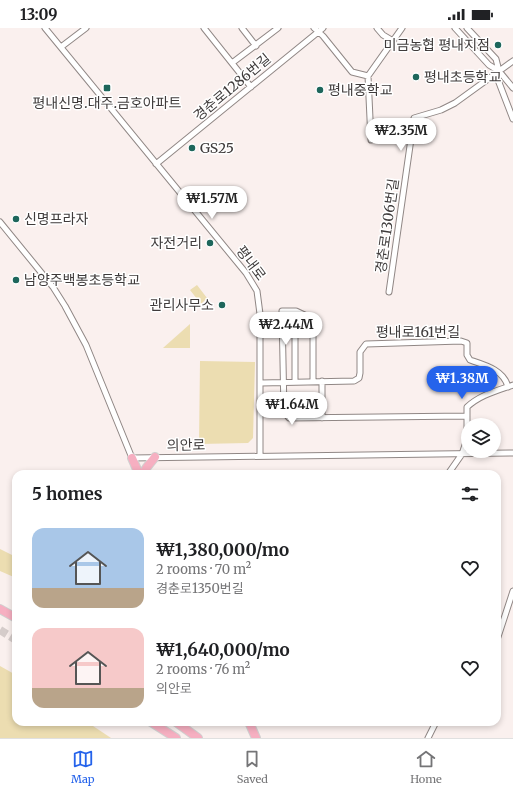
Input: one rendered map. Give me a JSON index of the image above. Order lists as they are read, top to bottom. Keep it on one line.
{"streets":{"street":["경춘로1286번길","경춘로1306번길","평내로","평내로161번길","의안로"]},"crossings":[["경춘로1286번길","평내로"],["평내로","평내로161번길"],["평내로","의안로"]],"places":{"other":["미금농협 평내지점","평내초등학교","평내중학교","GS25","신명프라자","자전거리","남양주백봉초등학교","관리사무소"],"transit":["평내신명.대주.금호아파트"]},"page":{"status":"13:09","price":["₩2.35M","₩1.57M","₩2.44M","₩1.38M","₩1.64M"],"heading":"5 homes","list":[{"name":"₩1,380,000/mo","note":"2 rooms · 70 m² · 경춘로1350번길"},{"name":"₩1,640,000/mo","note":"2 rooms · 76 m² · 의안로"}],"tabs":["Map","Saved","Home"]}}
